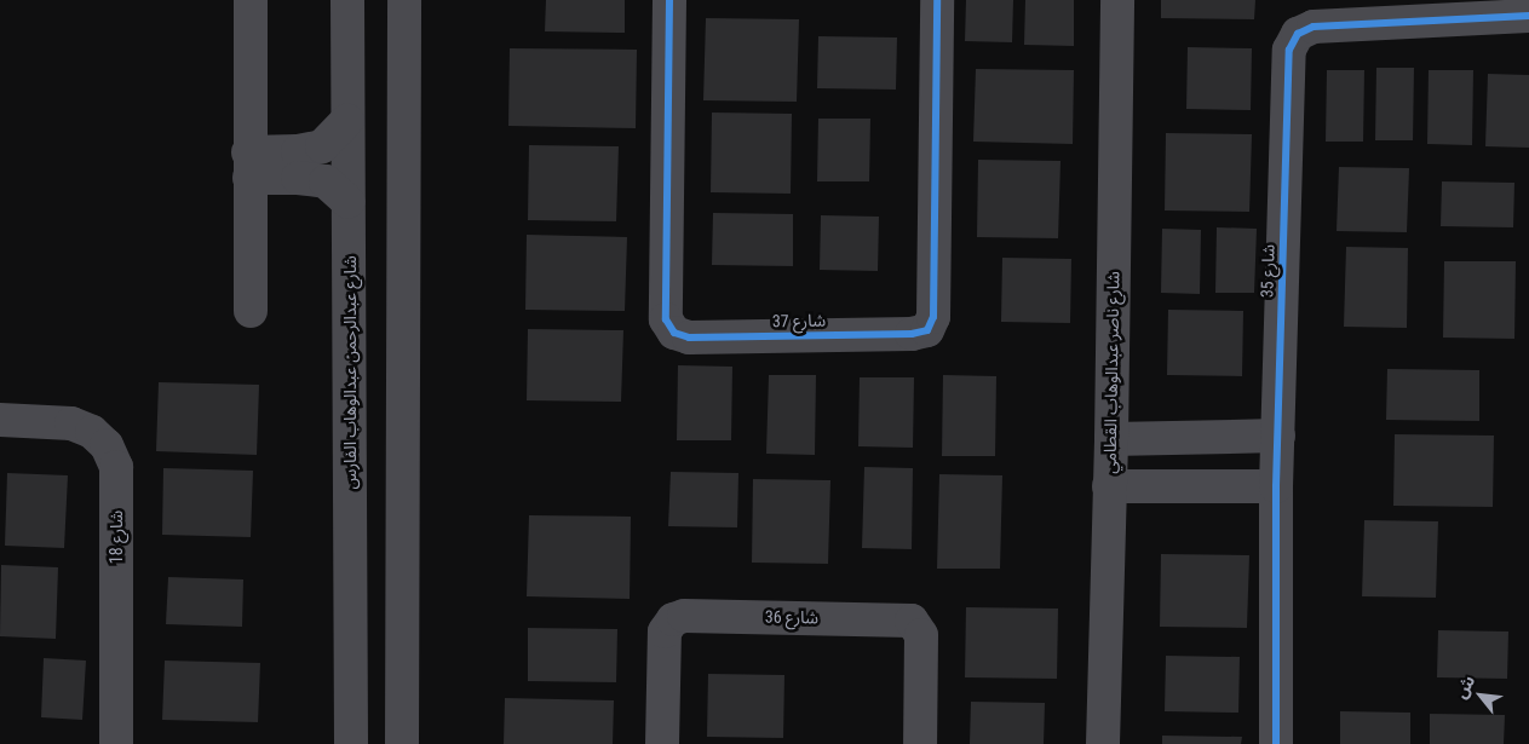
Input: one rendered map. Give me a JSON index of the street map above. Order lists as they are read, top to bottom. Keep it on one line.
{"streets":{"street":["شارع 35","شارع 37","شارع عبدالرحمن عبدالوهاب الفارس","شارع ناصر عبدالوهاب القطامي","شارع 18","شارع 36"]},"north":"top left"}
